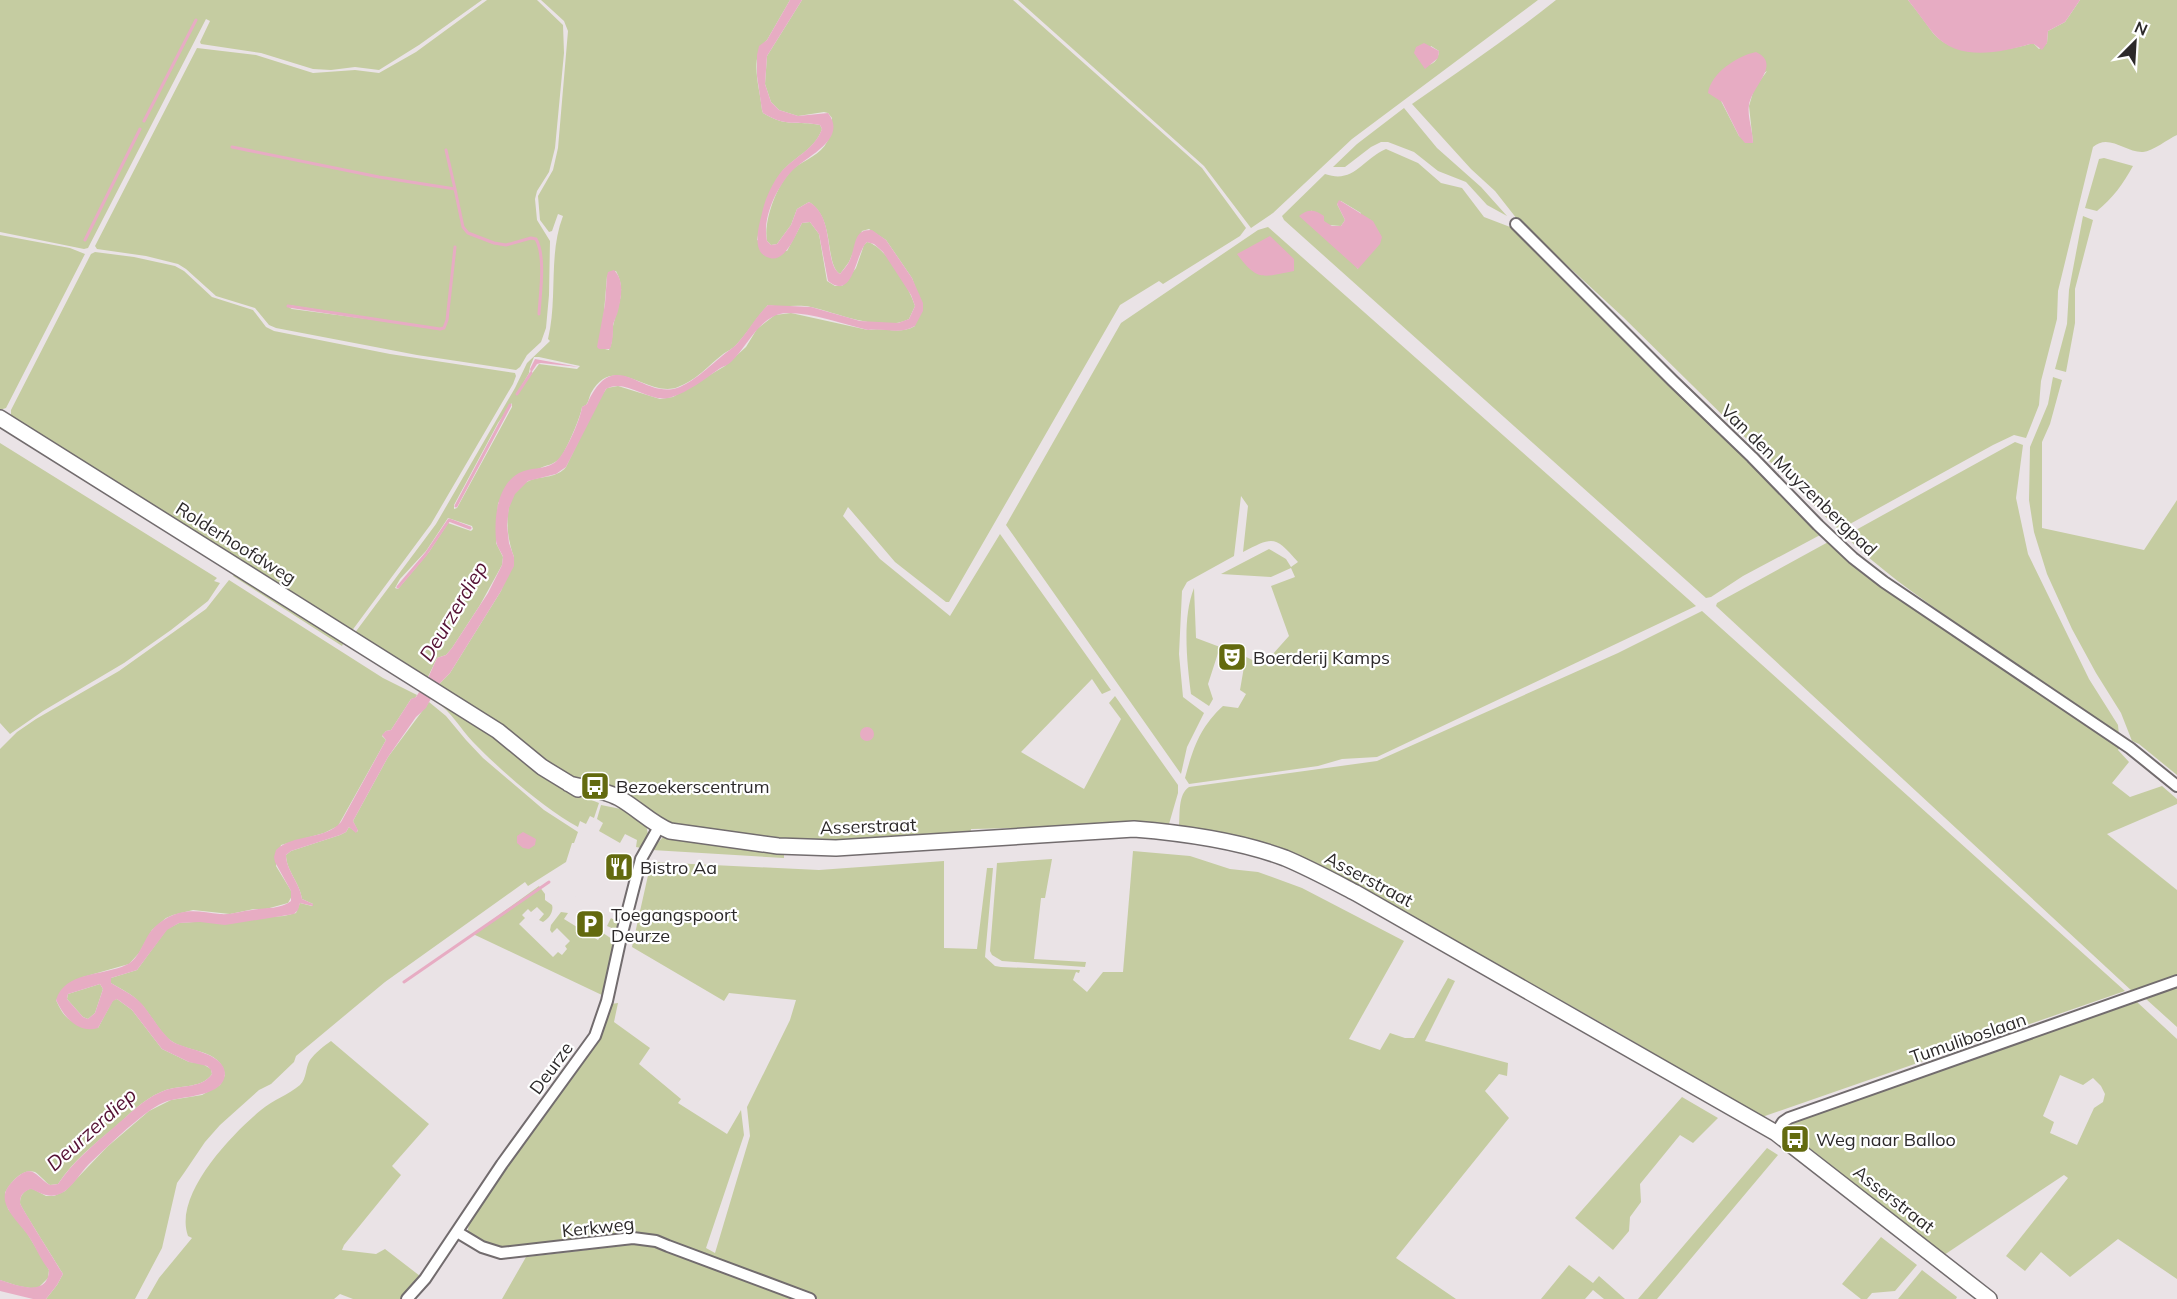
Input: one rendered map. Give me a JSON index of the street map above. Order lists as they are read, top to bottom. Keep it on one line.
{"streets":{"main road":["Rolderhoofdweg","Asserstraat"],"street":["Van den Muyzenbergpad","Tumuliboslaan","Deurze","Kerkweg"]},"crossings":[["Rolderhoofdweg","Asserstraat"],["Asserstraat","Tumuliboslaan"],["Asserstraat","Deurze"],["Deurze","Kerkweg"]],"water":["Deurzerdiep"],"places":{"theatre":["Boerderij Kamps"],"bus stop":["Bezoekerscentrum","Weg naar Balloo"],"restaurant":["Bistro Aa"],"parking":["Toegangspoort Deurze"]},"north":"top right"}
